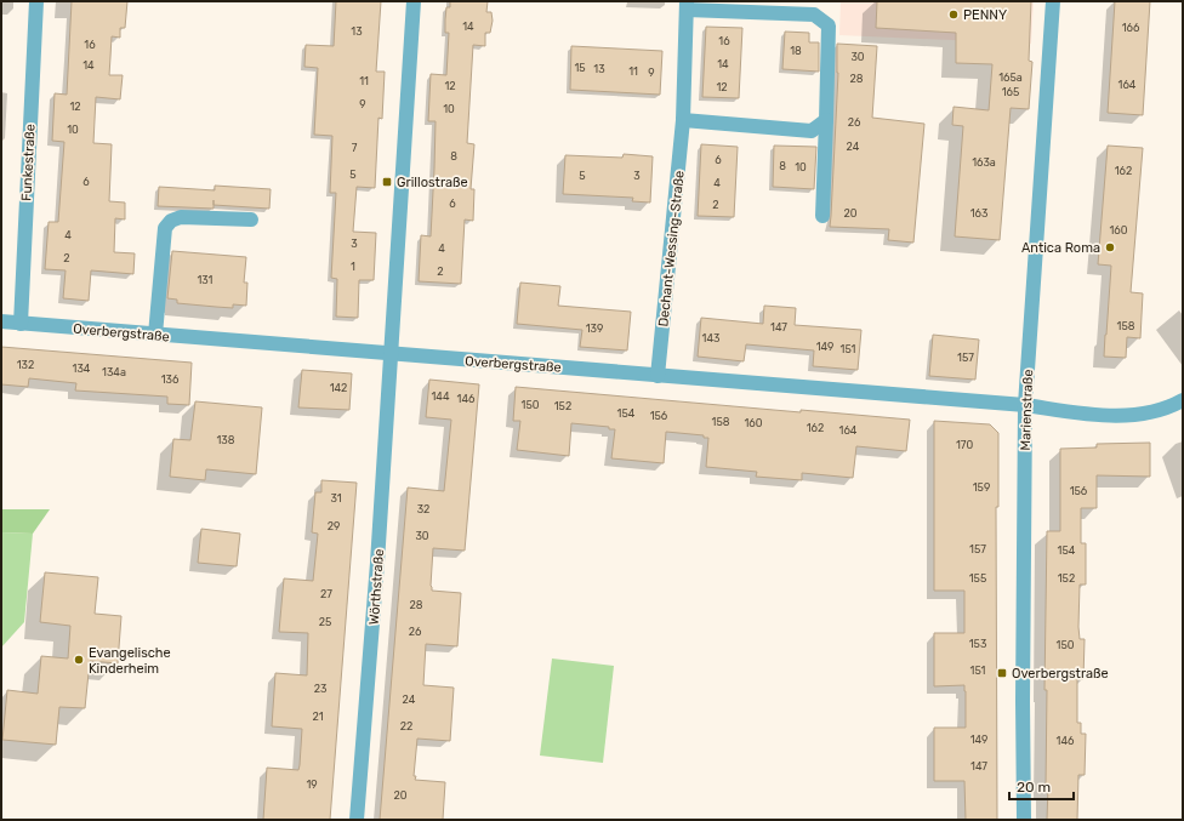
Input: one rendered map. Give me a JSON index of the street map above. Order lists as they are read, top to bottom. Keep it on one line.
{"streets":{"street":["Funkestraße","Dechant-Wessing-Straße","Overbergstraße","Marienstraße","Wörthstraße"]},"crossings":[["Funkestraße","Overbergstraße"],["Dechant-Wessing-Straße","Overbergstraße"],["Overbergstraße","Marienstraße"],["Overbergstraße","Wörthstraße"]],"places":{"other":["PENNY","Antica Roma","Evangelische Kinderheim"],"transit":["Grillostraße","Overbergstraße"]},"house_numbers":["14","166","13","16","16","18","30","14","14","15","13","11","9","165a","28","11","164","12","12","165","9","12","10","26","10","24","7","8","6","163a","8","10","162","5","5","3","6","4","6","2","20","163","160","4","3","4","2","1","2","131","158","147","139","143","149","151","157","132","134","134a","136","142","144","146","150","152","154","156","158","160","162","164","138","170","159","156","31","32","29","30","157","154","155","152","27","28","25","26","153","150","151","23","24","21","22","149","146","147","19","20"],"scale_bar":"20 m"}
